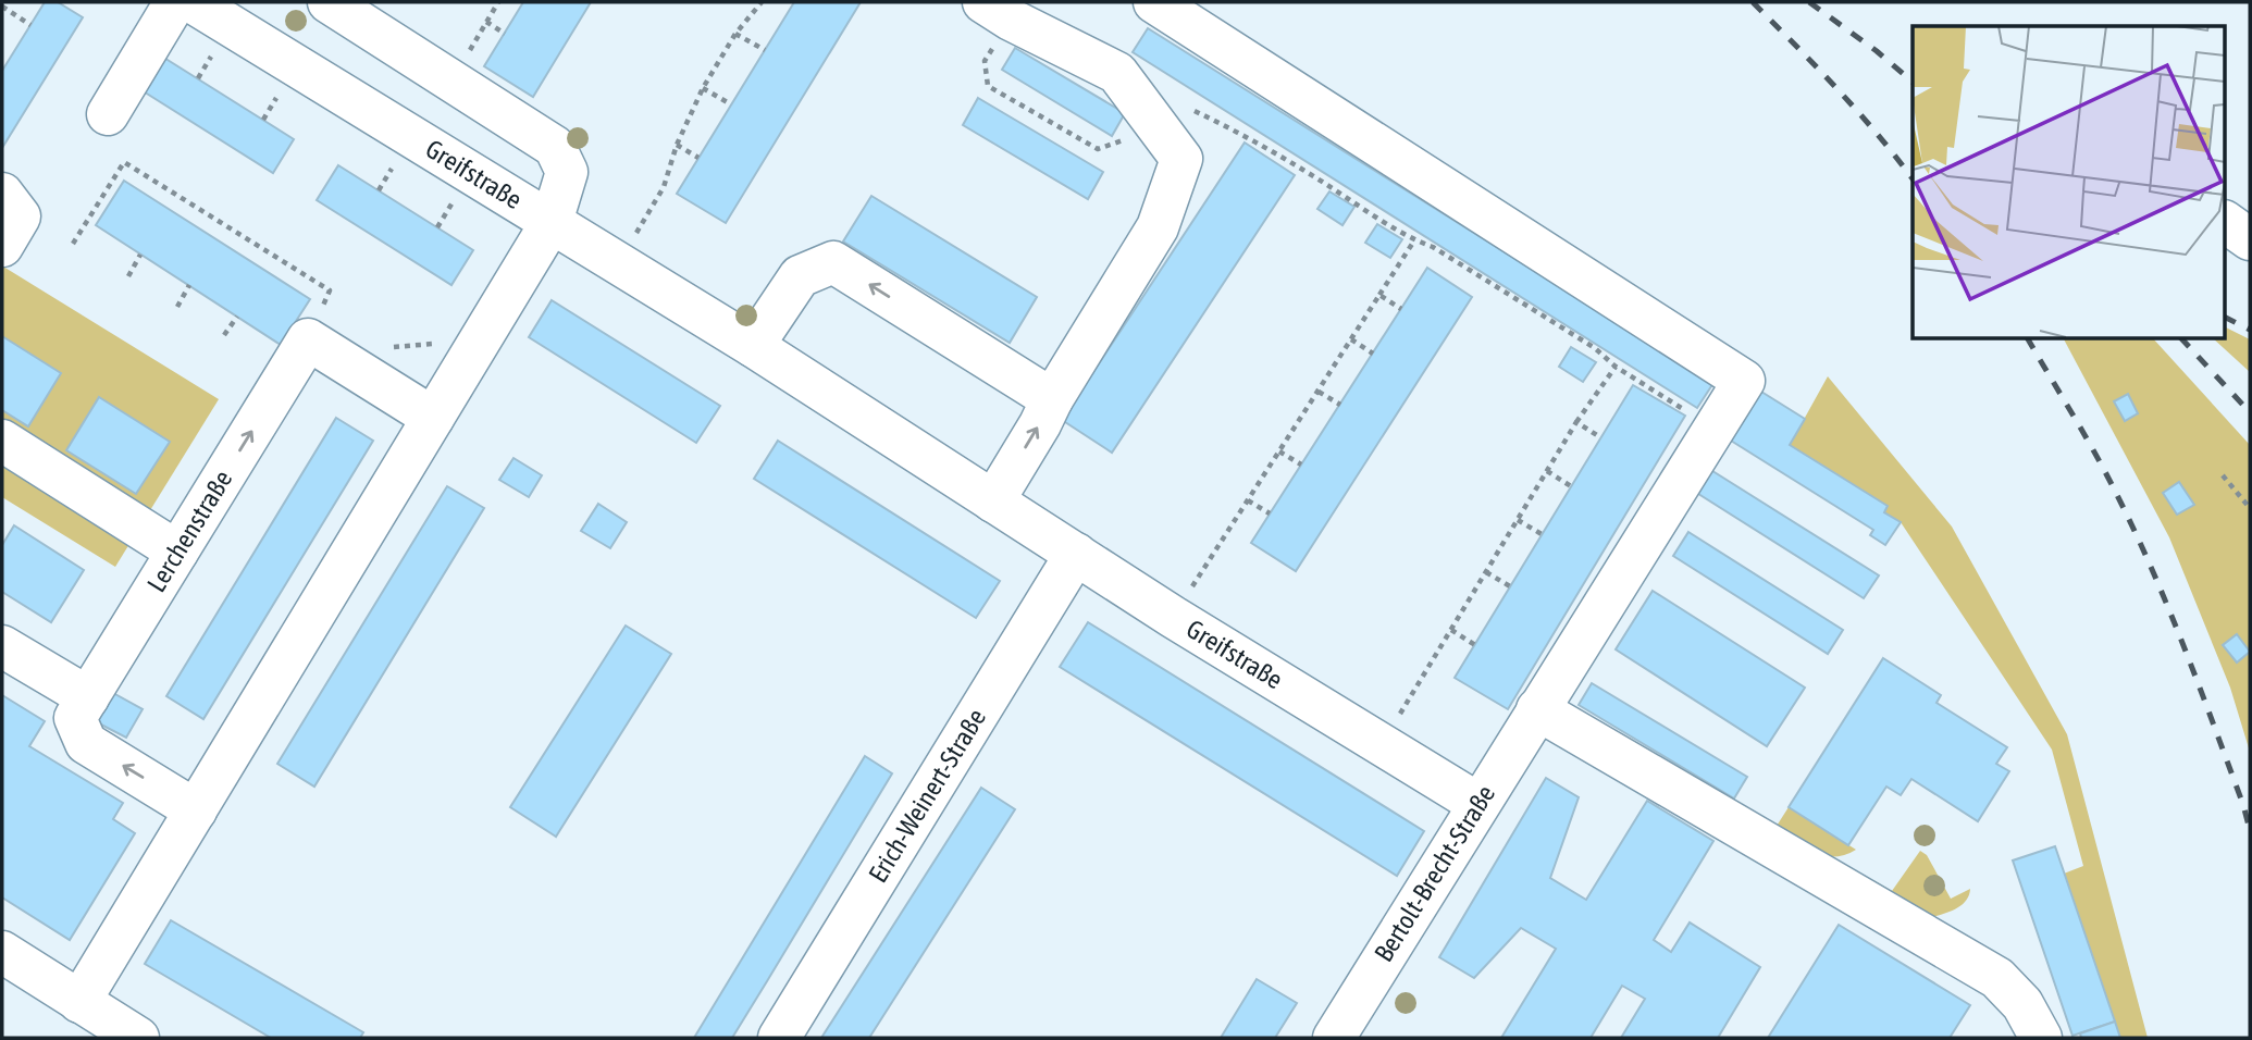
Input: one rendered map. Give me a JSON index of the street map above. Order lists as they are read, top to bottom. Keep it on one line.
{"streets":{"street":["Greifstraße","Lerchenstraße","Erich-Weinert-Straße","Bertolt-Brecht-Straße"]},"crossings":[["Greifstraße","Erich-Weinert-Straße"],["Greifstraße","Bertolt-Brecht-Straße"]]}
